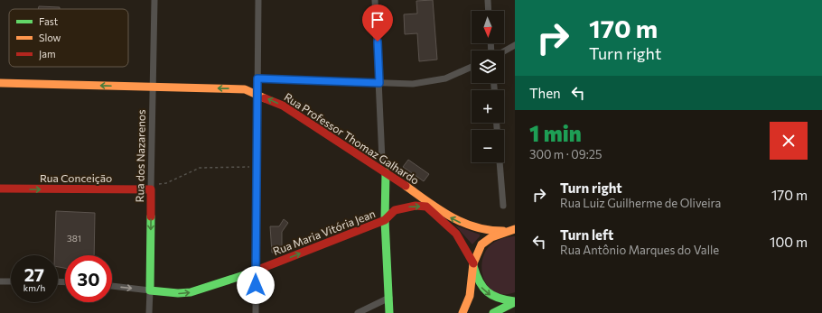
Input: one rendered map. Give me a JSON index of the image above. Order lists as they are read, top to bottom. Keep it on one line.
{"streets":{"main road":["Rua Professor Thomaz Galhardo","Rua dos Nazarenos","Rua Conceição","Rua Maria Vitória Jean"]},"crossings":[["Rua Professor Thomaz Galhardo","Rua dos Nazarenos"],["Rua dos Nazarenos","Rua Conceição"],["Rua dos Nazarenos","Rua Maria Vitória Jean"]],"one_way":["Rua Professor Thomaz Galhardo","Rua Conceição","Rua Maria Vitória Jean"],"house_numbers":["381"],"legend":["Fast","Slow","Jam"],"north":"bottom","page":{"turn":["170 m","Turn right"],"map_buttons":["+","−"],"then":"Then","heading":["1 min","300 m · 09:25"],"list":[{"name":"Turn right","note":"Rua Luiz Guilherme de Oliveira","value":"170 m"},{"name":"Turn left","note":"Rua Antônio Marques do Valle","value":"100 m"}],"speed":"27 km/h","limit":"30"}}
